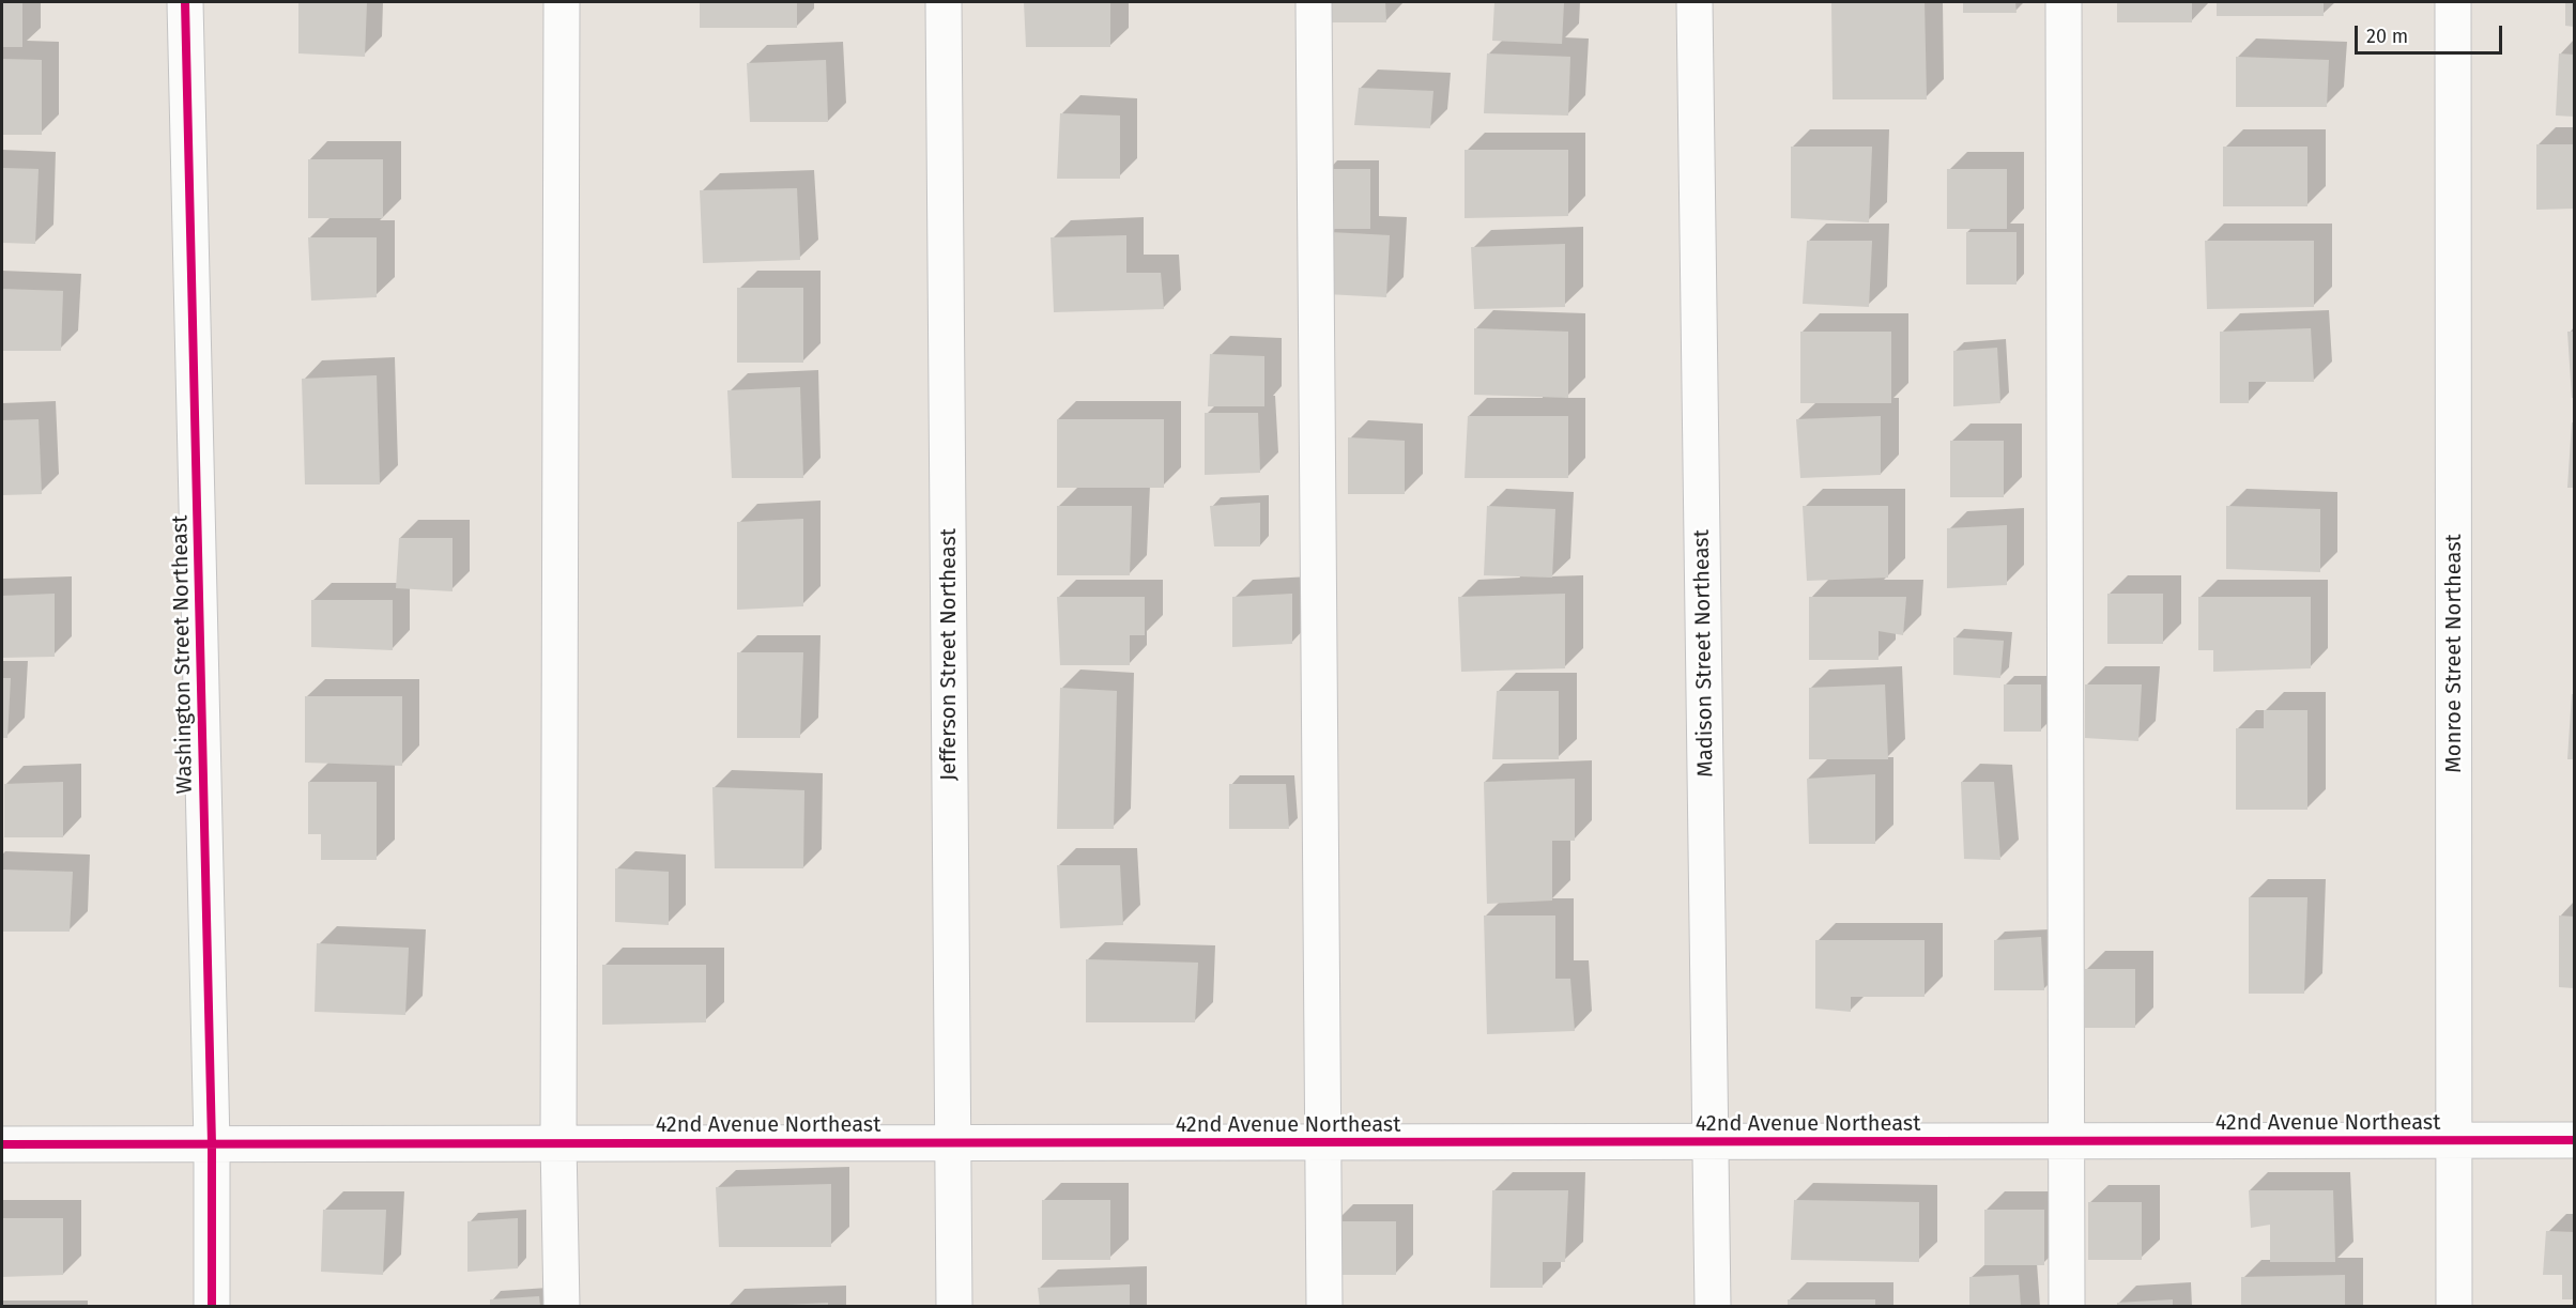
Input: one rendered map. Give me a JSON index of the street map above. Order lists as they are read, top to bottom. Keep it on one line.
{"streets":{"street":["Madison Street Northeast","Monroe Street Northeast","Washington Street Northeast","Jefferson Street Northeast","42nd Avenue Northeast"]},"crossings":[["Madison Street Northeast","42nd Avenue Northeast"],["Monroe Street Northeast","42nd Avenue Northeast"],["Washington Street Northeast","42nd Avenue Northeast"],["Jefferson Street Northeast","42nd Avenue Northeast"]],"scale_bar":"20 m"}
